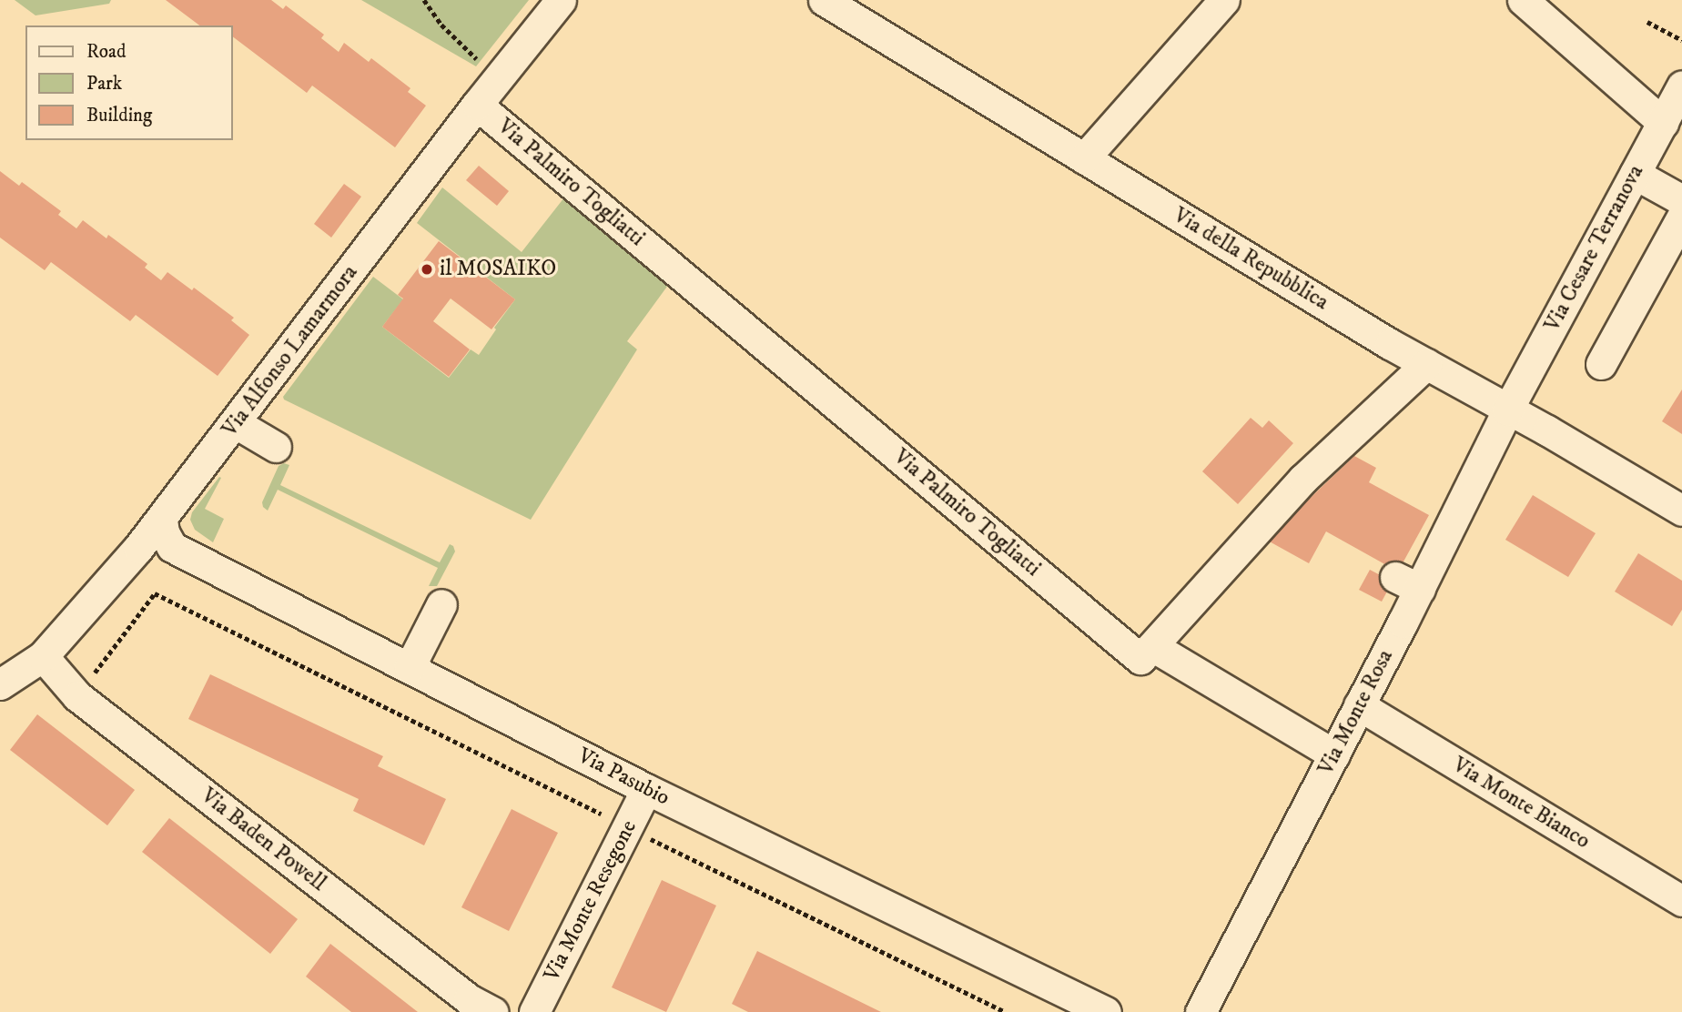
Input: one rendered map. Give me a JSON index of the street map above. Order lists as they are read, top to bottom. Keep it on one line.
{"streets":{"street":["Via Palmiro Togliatti","Via Cesare Terranova","Via della Repubblica","Via Alfonso Lamarmora","Via Monte Rosa","Via Pasubio","Via Monte Bianco","Via Baden Powell","Via Monte Resegone"]},"crossings":[["Via Palmiro Togliatti","Via Alfonso Lamarmora"],["Via Cesare Terranova","Via della Repubblica"],["Via Cesare Terranova","Via Monte Rosa"],["Via della Repubblica","Via Monte Rosa"],["Via Alfonso Lamarmora","Via Pasubio"],["Via Alfonso Lamarmora","Via Baden Powell"],["Via Monte Rosa","Via Monte Bianco"],["Via Pasubio","Via Monte Resegone"]],"places":["il MOSAIKO"],"legend":["Road","Park","Building"]}
